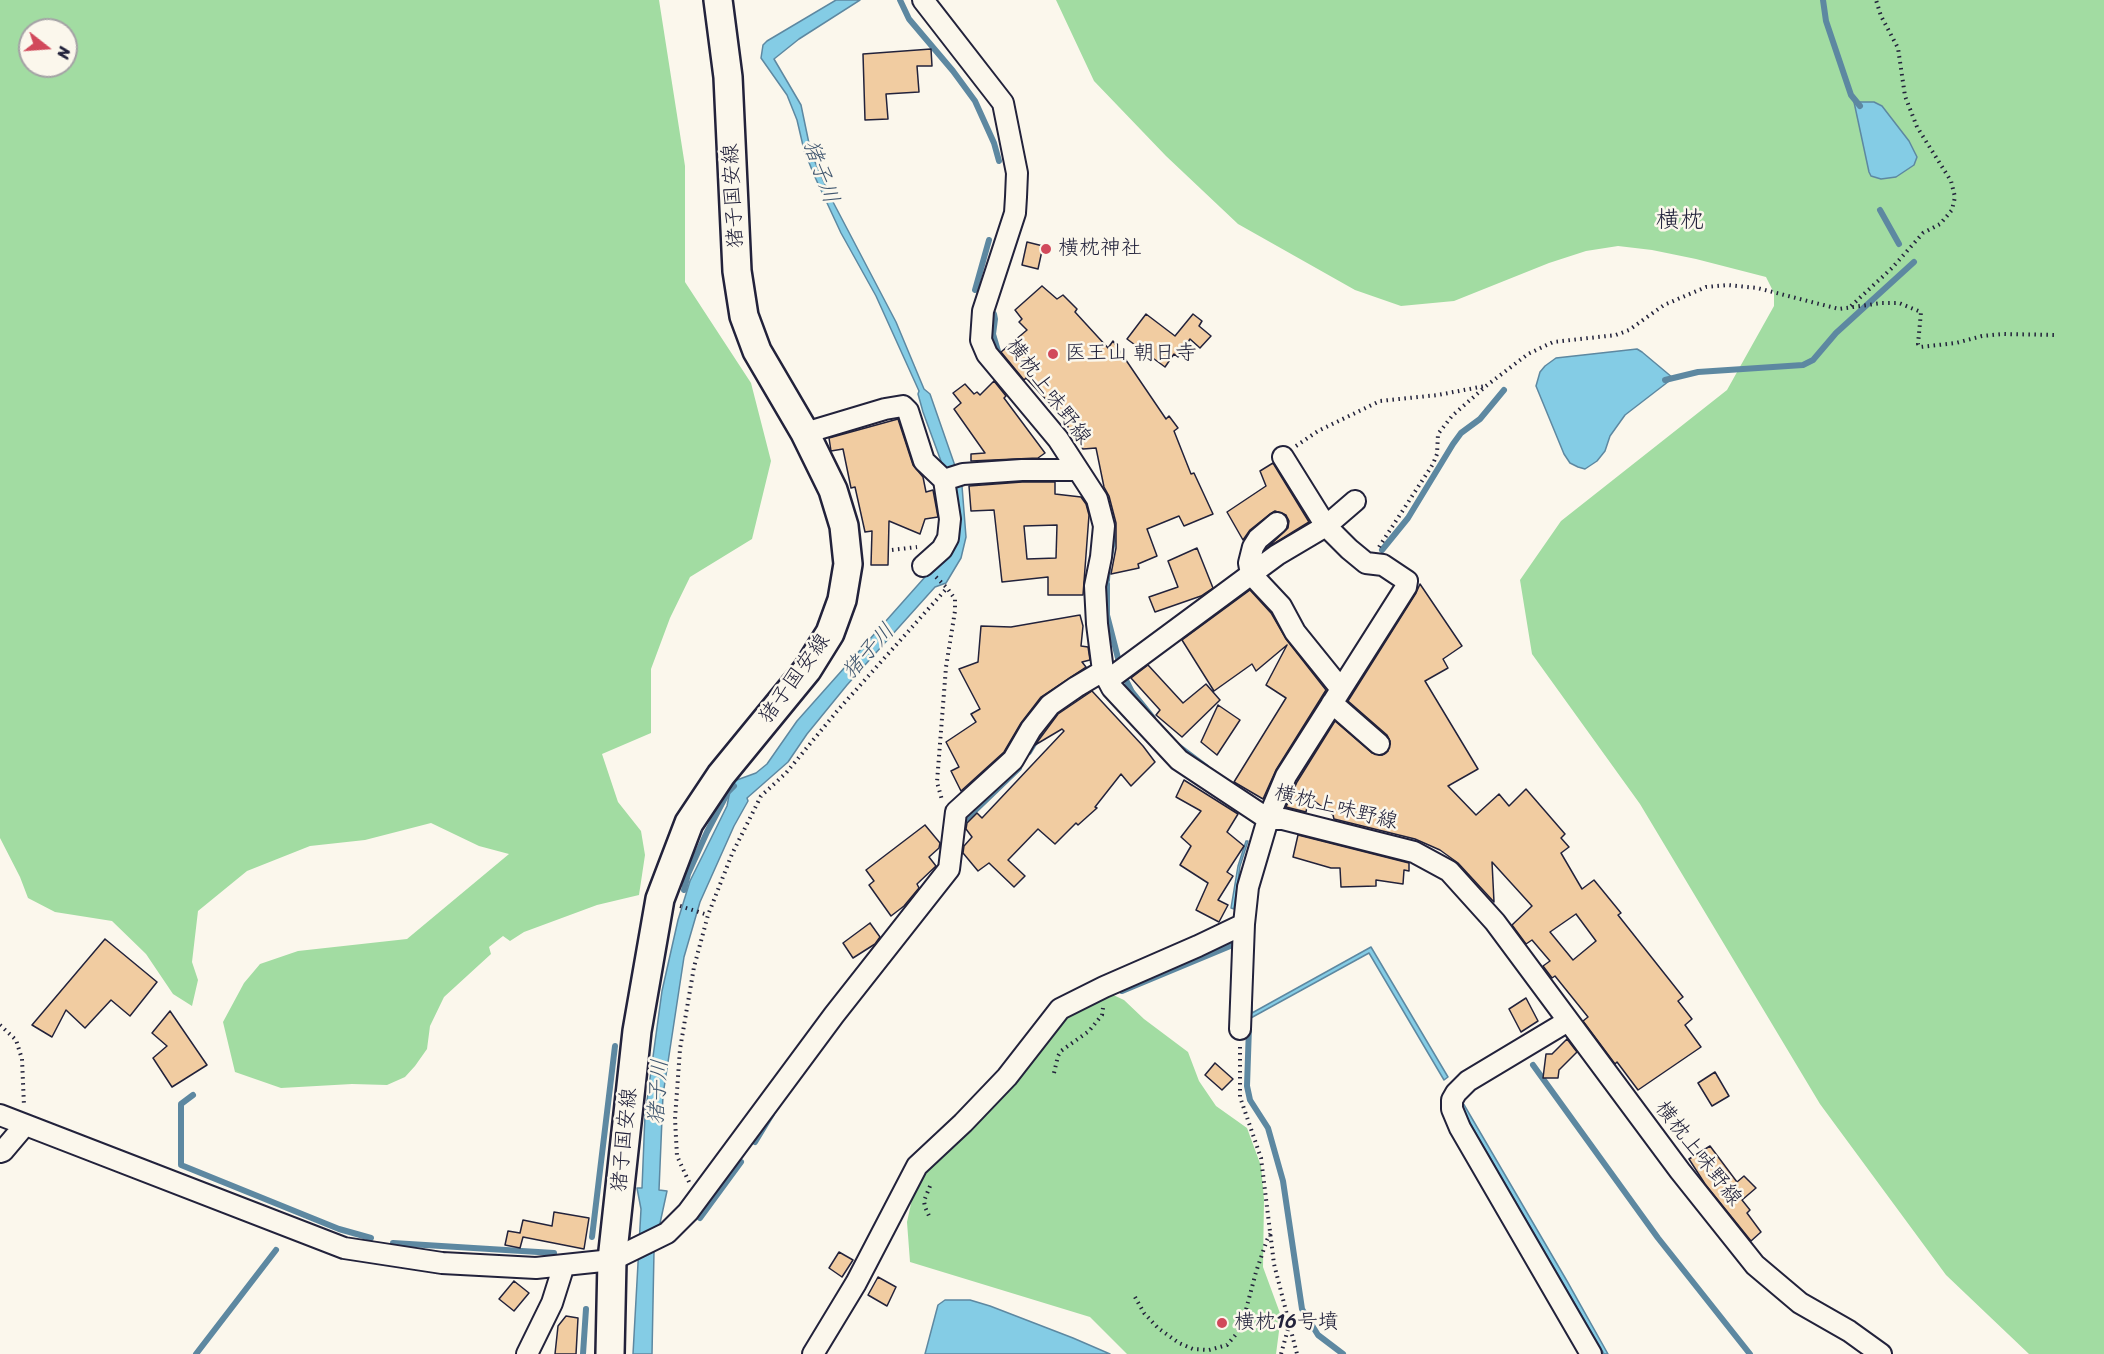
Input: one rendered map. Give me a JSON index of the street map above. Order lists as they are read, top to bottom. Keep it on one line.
{"streets":{"main road":["猪子国安線"],"street":["横枕上味野線"]},"districts":["横枕"],"water":["猪子川"],"places":["横枕神社","医王山 朝日寺","横枕16号墳"],"north":"right"}
